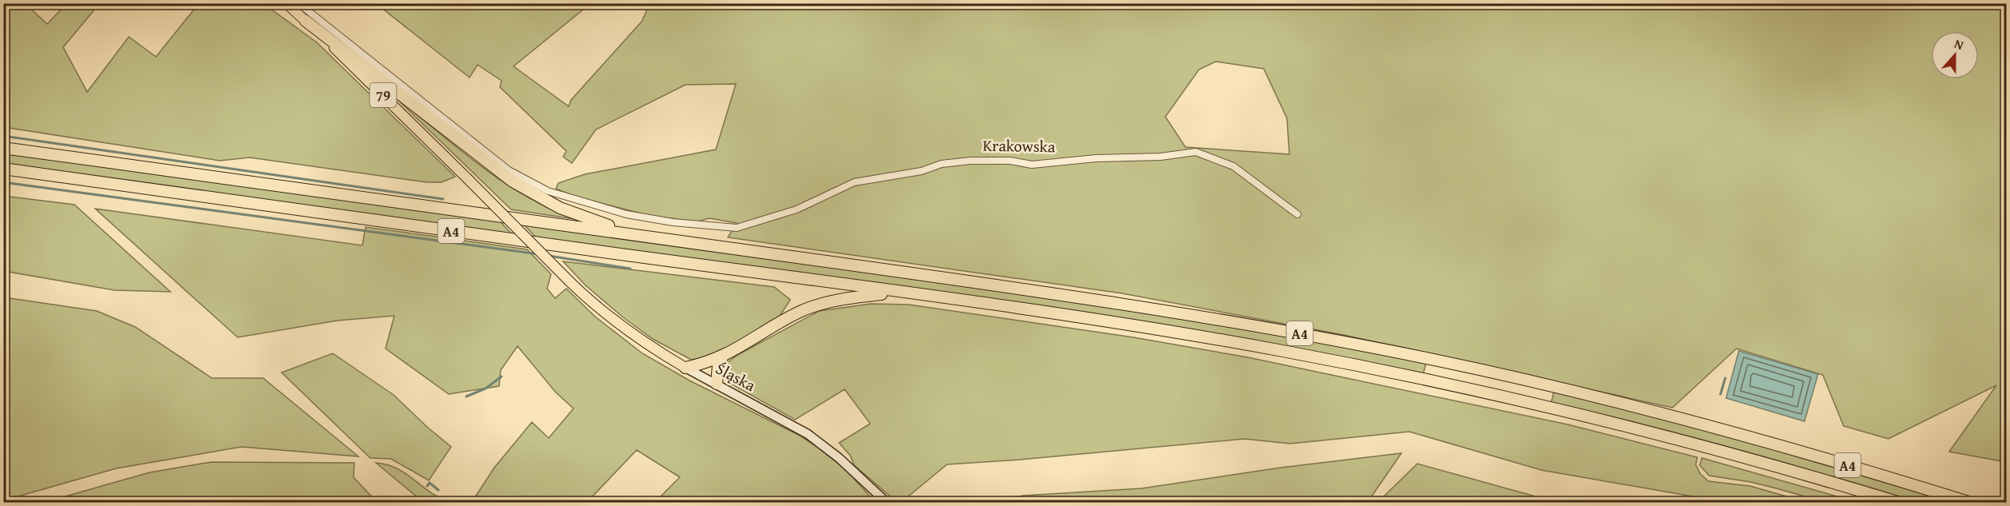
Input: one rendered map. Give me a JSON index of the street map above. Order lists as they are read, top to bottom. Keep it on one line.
{"streets":{"highway":["A4"],"main road":["79","Śląska"],"street":["Krakowska"]},"crossings":[["79","Śląska"]],"north":"top"}
